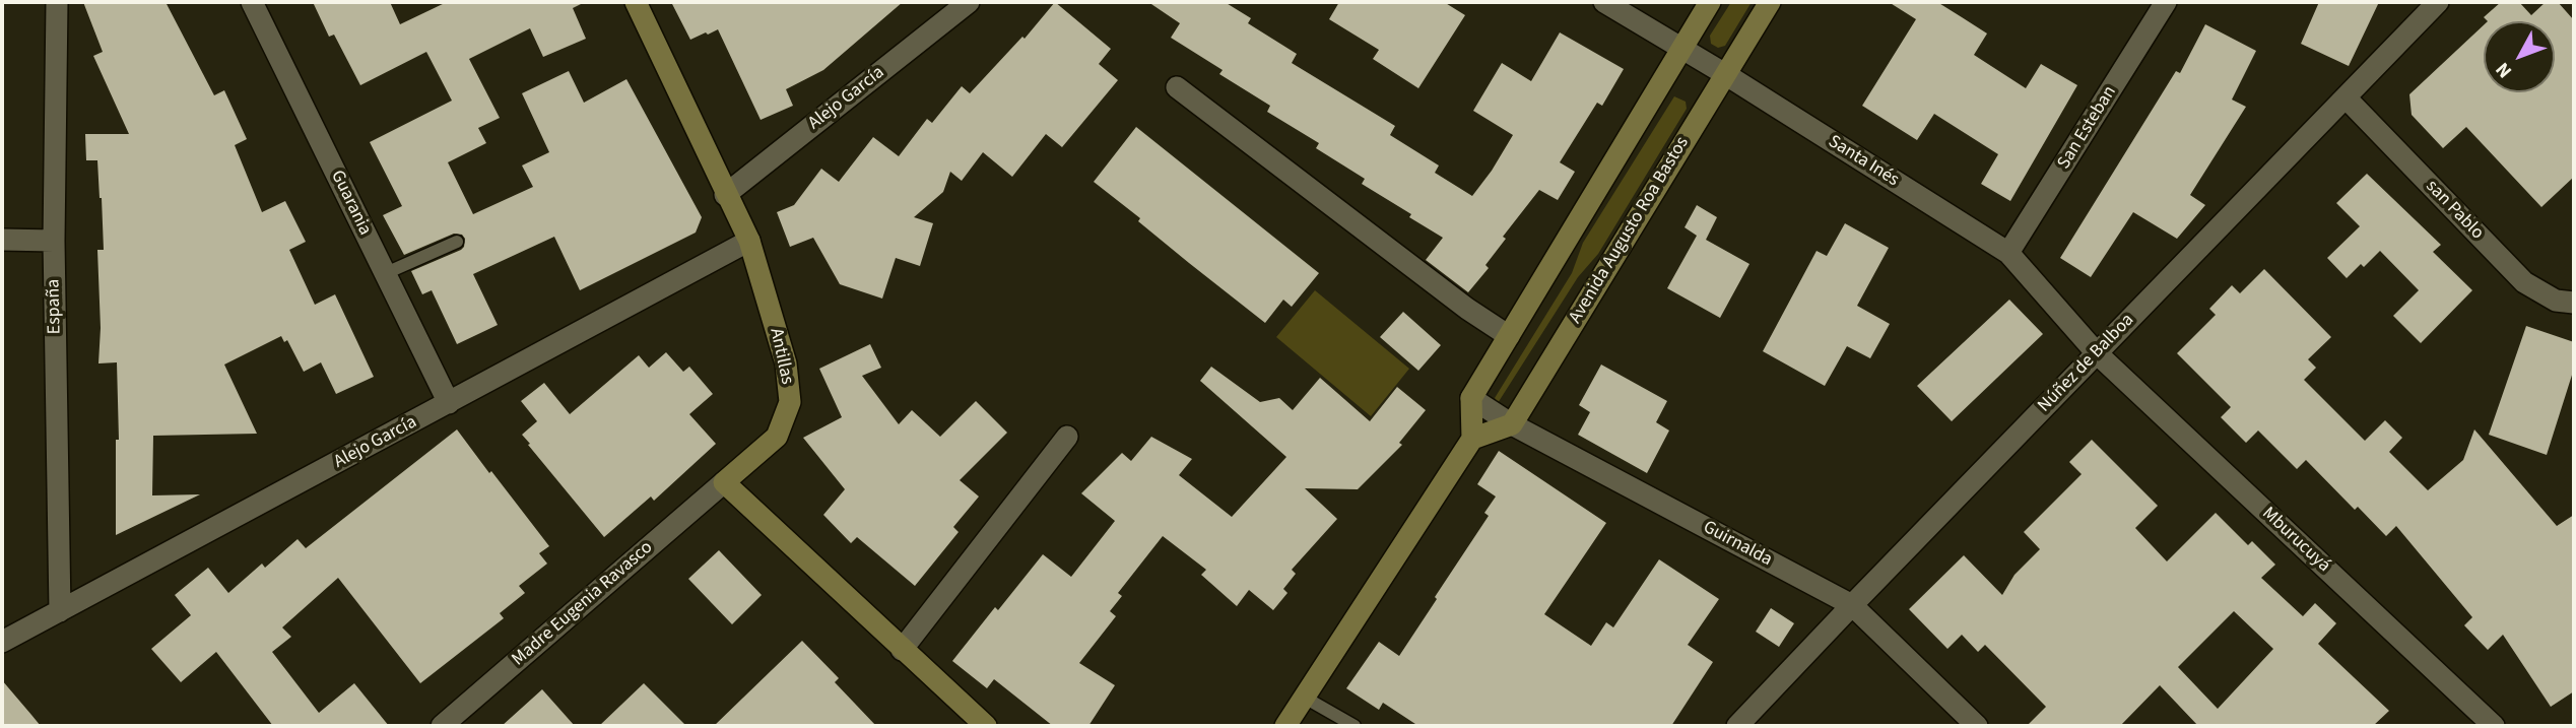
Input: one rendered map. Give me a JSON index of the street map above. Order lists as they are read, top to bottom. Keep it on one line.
{"streets":{"main road":["Avenida Augusto Roa Bastos","Antillas"],"street":["Alejo García","San Esteban","Santa Inés","Guarania","san Pablo","España","Núñez de Balboa","Mburucuyá","Guirnalda","Madre Eugenia Ravasco"]},"crossings":[["Alejo García","Guarania"],["Alejo García","España"],["Alejo García","Antillas"],["San Esteban","Santa Inés"],["Santa Inés","Avenida Augusto Roa Bastos"],["Santa Inés","Núñez de Balboa"],["Santa Inés","Mburucuyá"],["san Pablo","Núñez de Balboa"],["Avenida Augusto Roa Bastos","Guirnalda"],["Antillas","Madre Eugenia Ravasco"],["Núñez de Balboa","Mburucuyá"],["Núñez de Balboa","Guirnalda"]],"north":"bottom left"}
